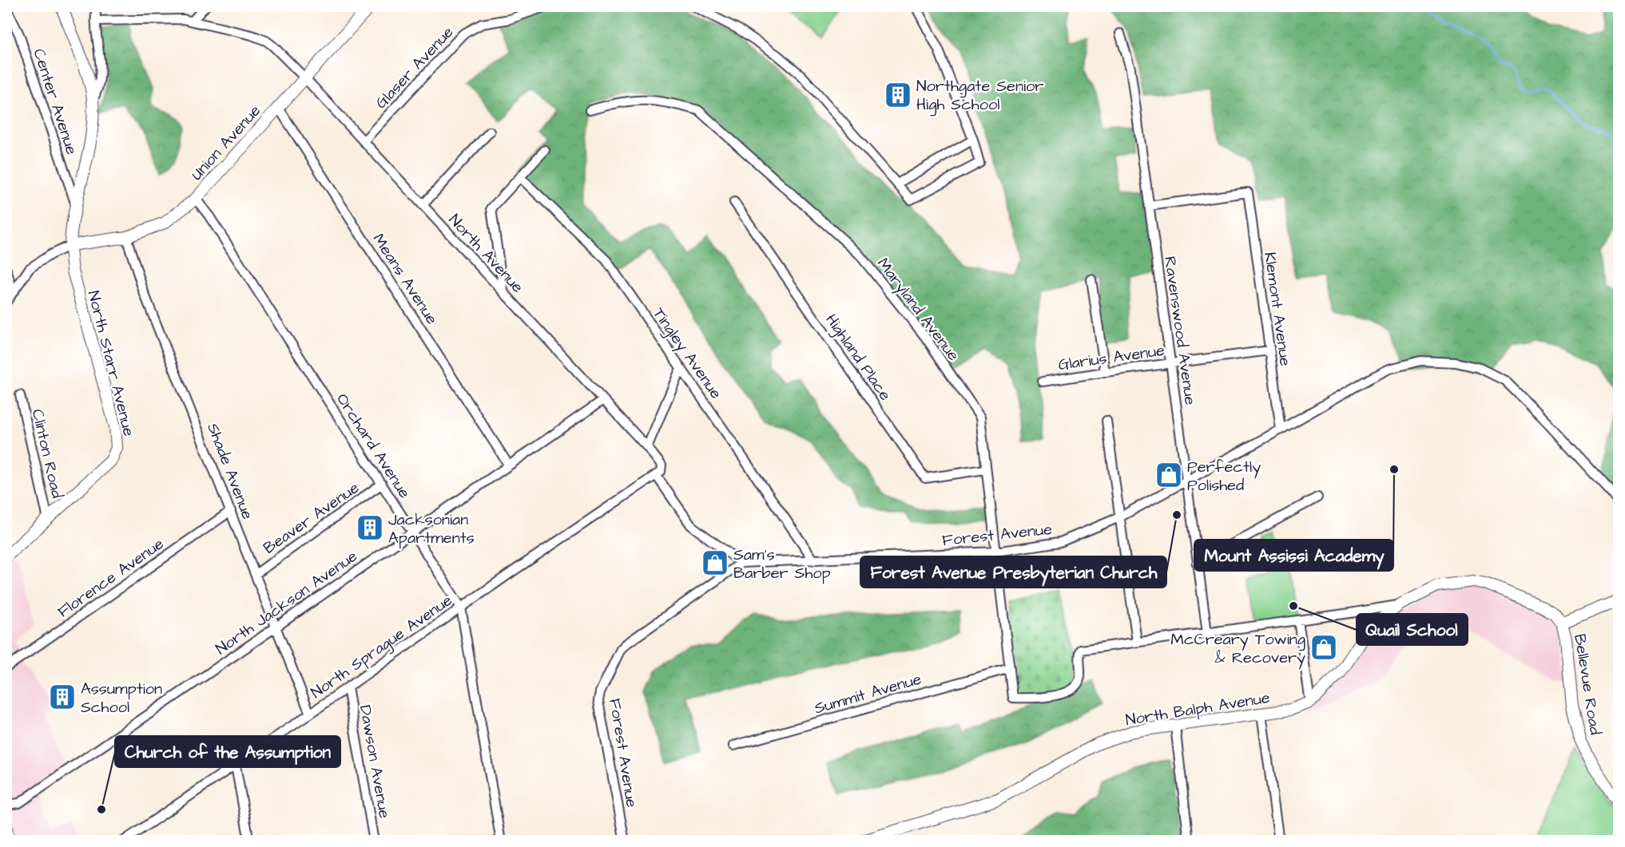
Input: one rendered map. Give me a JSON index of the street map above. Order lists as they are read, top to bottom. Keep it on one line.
{"streets":{"street":["Glaser Avenue","Center Avenue","Union Avenue","North Avenue","Means Avenue","Maryland Avenue","Klemont Avenue","Ravenswood Avenue","Tingley Avenue","Highland Place","Glarius Avenue","North Starr Avenue","Orchard Avenue","Clinton Road","Shade Avenue","Beaver Avenue","Forest Avenue","Florence Avenue","North Jackson Avenue","North Sprague Avenue","Bellevue Road","Summit Avenue","North Balph Avenue","Dawson Avenue"]},"crossings":[["Glaser Avenue","North Avenue"],["Center Avenue","North Starr Avenue"],["Union Avenue","North Avenue"],["Union Avenue","Means Avenue"],["Union Avenue","North Starr Avenue"],["Union Avenue","Orchard Avenue"],["Union Avenue","Shade Avenue"],["North Avenue","North Jackson Avenue"],["North Avenue","North Sprague Avenue"],["Means Avenue","North Jackson Avenue"],["Maryland Avenue","Highland Place"],["Maryland Avenue","Forest Avenue"],["Maryland Avenue","Summit Avenue"],["Klemont Avenue","Ravenswood Avenue"],["Klemont Avenue","Glarius Avenue"],["Klemont Avenue","Forest Avenue"],["Ravenswood Avenue","Glarius Avenue"],["Ravenswood Avenue","Forest Avenue"],["Tingley Avenue","Forest Avenue"],["North Starr Avenue","Clinton Road"],["Orchard Avenue","Beaver Avenue"],["Orchard Avenue","North Jackson Avenue"],["Orchard Avenue","North Sprague Avenue"],["Shade Avenue","Beaver Avenue"],["Shade Avenue","Florence Avenue"],["Shade Avenue","North Jackson Avenue"],["Shade Avenue","North Sprague Avenue"],["North Sprague Avenue","Dawson Avenue"],["Bellevue Road","North Balph Avenue"]],"places":{"building":["Northgate Senior High School","Jacksonian Apartments","Assumption School"],"other":["Mount Assissi Academy","Forest Avenue Presbyterian Church","Quail School","Church of the Assumption"],"shop":["Perfectly Polished","Sam's Barber Shop","McCreary Towing & Recovery"]}}
